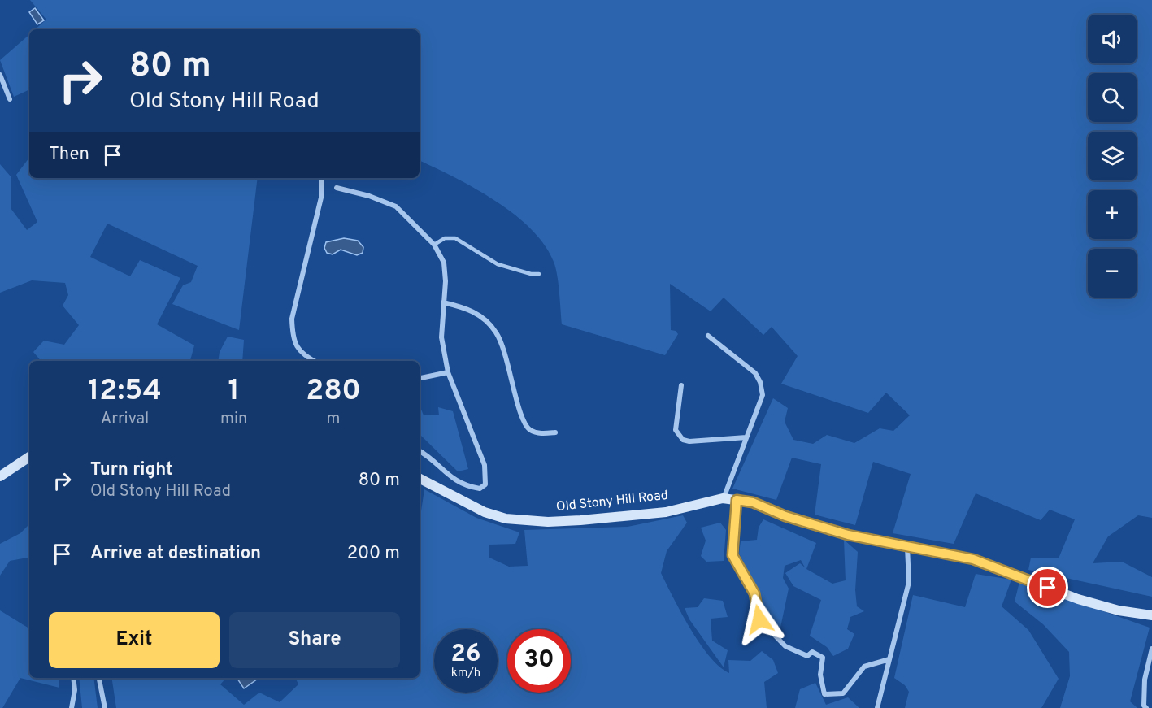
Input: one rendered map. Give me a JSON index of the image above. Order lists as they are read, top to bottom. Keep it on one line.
{"streets":{"street":["Old Stony Hill Road"]},"page":{"map_buttons":["+","−"],"turn":["80 m","Old Stony Hill Road"],"then":"Then","eta":["12:54","Arrival","1","min","280","m"],"list":[{"name":"Turn right","note":"Old Stony Hill Road","value":"80 m"},{"name":"Arrive at destination","value":"200 m"}],"buttons":["Exit","Share"],"speed":"26 km/h","limit":"30"}}
